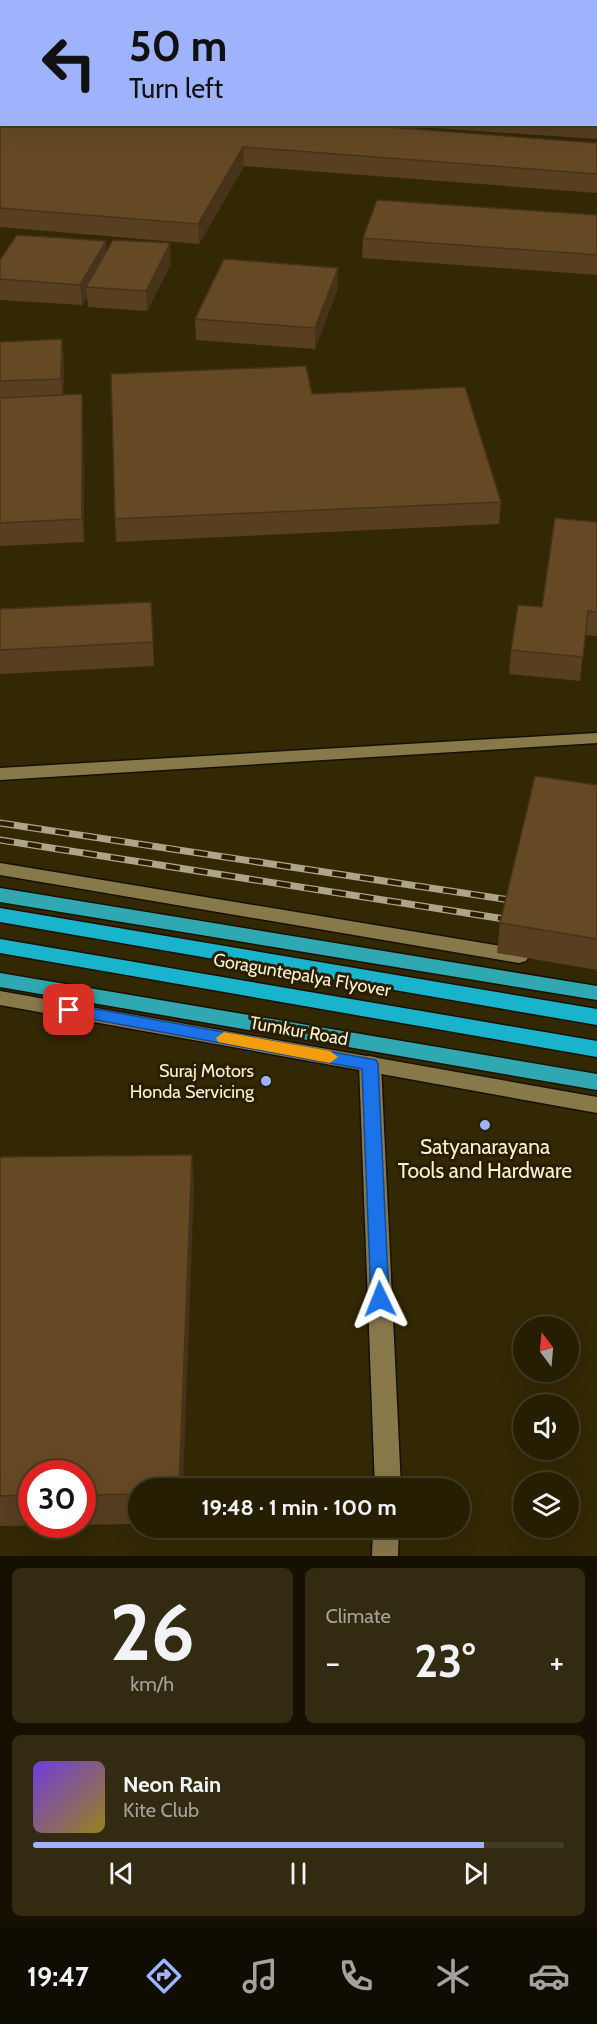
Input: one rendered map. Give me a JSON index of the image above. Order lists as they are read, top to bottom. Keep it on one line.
{"streets":{"highway":["Goraguntepalya Flyover","Tumkur Road"]},"places":["Suraj Motors Honda Servicing","Satyanarayana Tools and Hardware"],"north":"top","page":{"turn":["50 m","Turn left"],"limit":"30","trip":"19:48 · 1 min · 100 m","tile":[["26","km/h"],"Climate"],"heat":["−","23°","+"],"song":["Neon Rain","Kite Club"],"tabs":"19:47"}}
